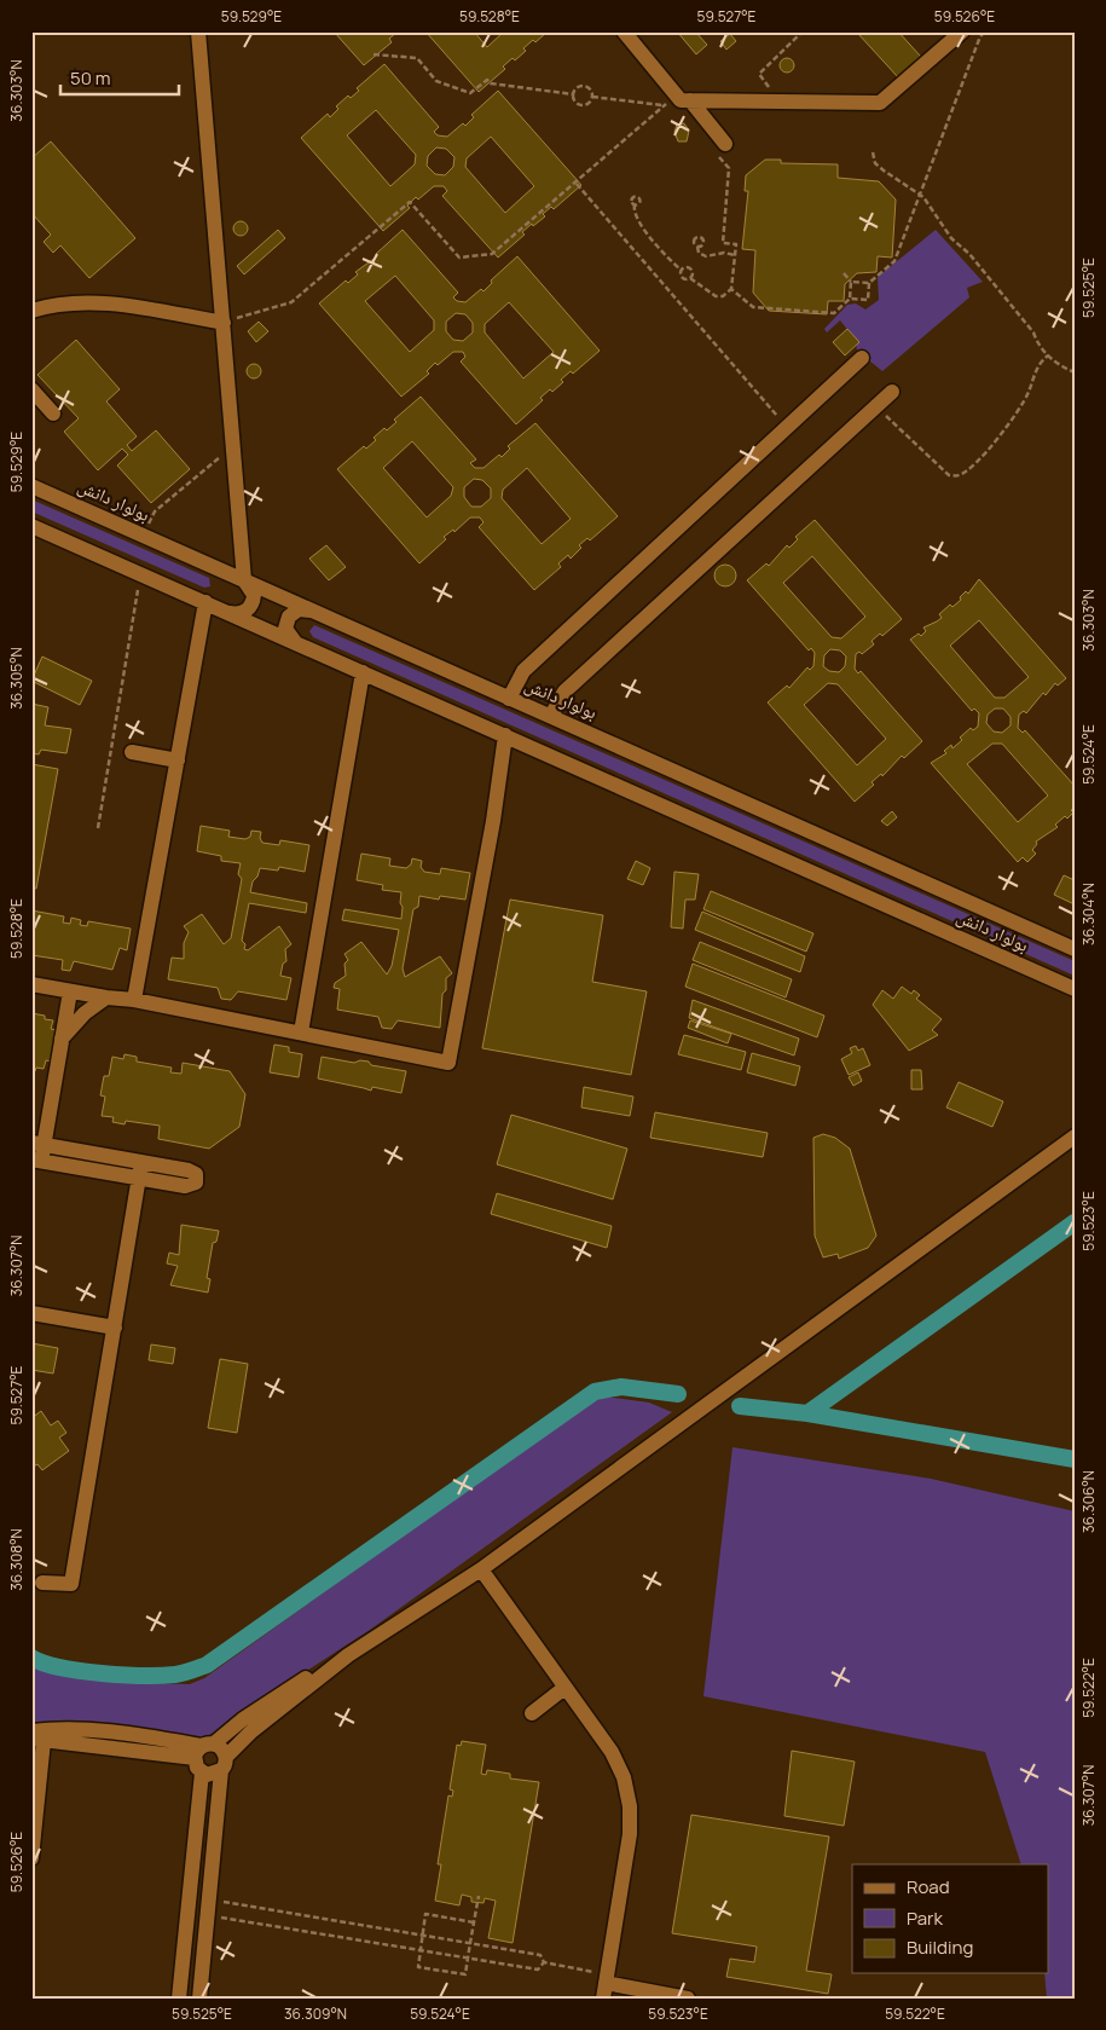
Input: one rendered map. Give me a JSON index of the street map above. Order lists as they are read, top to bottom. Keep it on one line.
{"streets":{"street":["بولوار دانش"]},"legend":["Road","Park","Building"],"scale_bar":"50 m","coordinates":["59.529°E","59.528°E","59.527°E","59.526°E","36.303°N","59.525°E","36.305°N","59.524°E","36.304°N","59.523°E","36.307°N","36.306°N","36.308°N","59.522°E","36.309°N"]}
